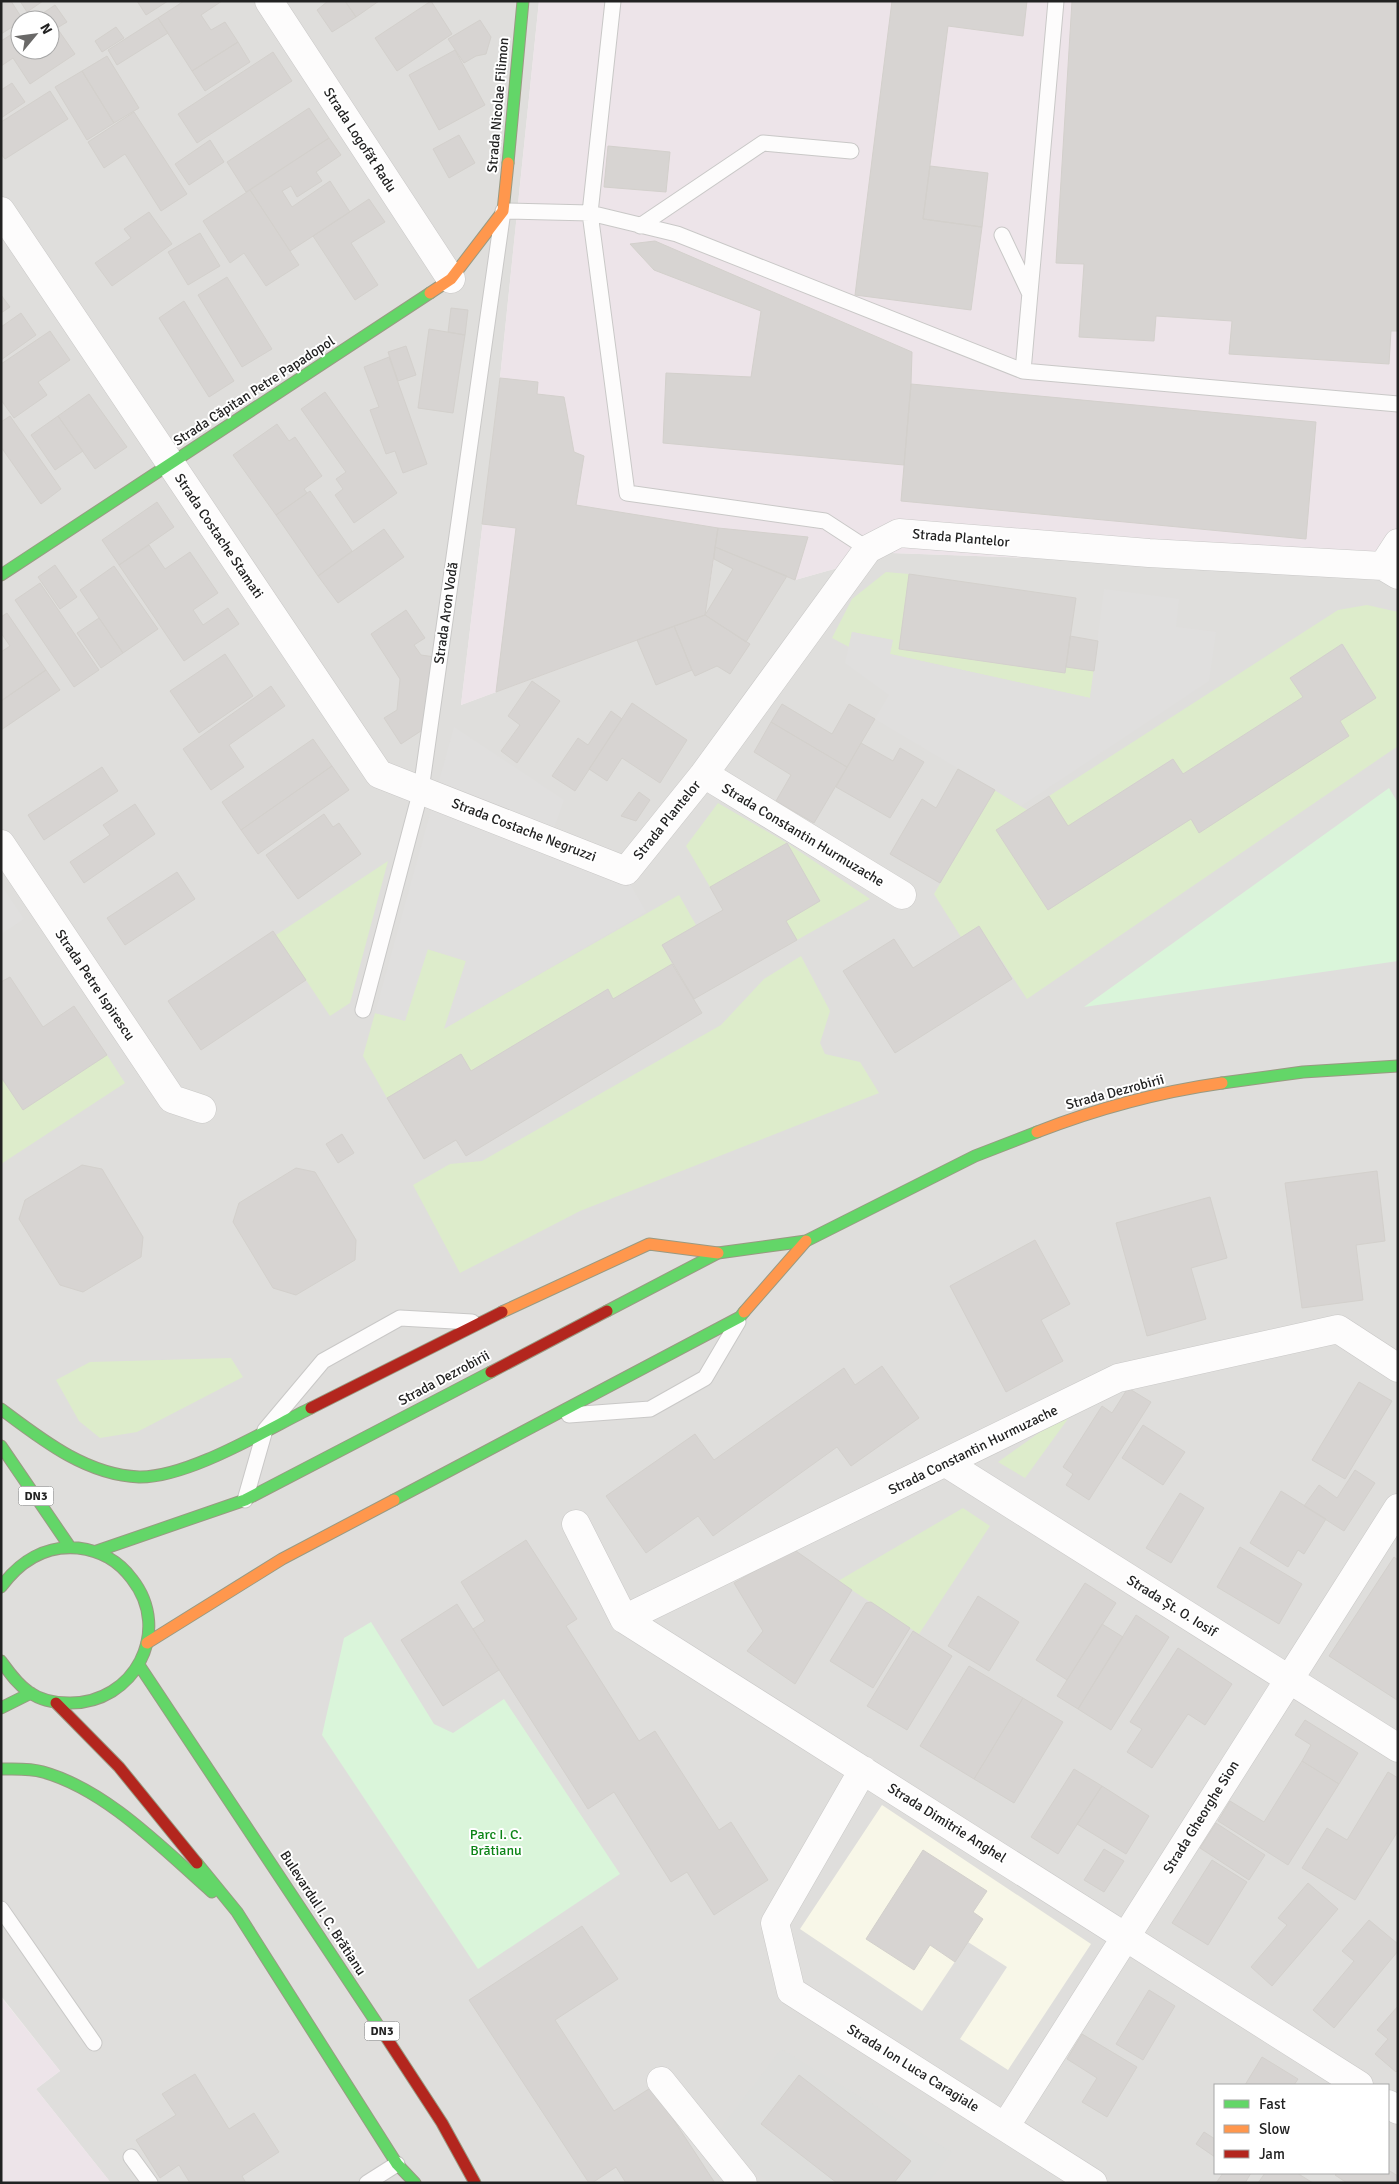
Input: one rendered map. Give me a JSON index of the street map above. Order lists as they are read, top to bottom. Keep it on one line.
{"streets":{"main road":["Strada Nicolae Filimon","Strada Căpitan Petre Papadopol","Strada Dezrobirii","DN3","Bulevardul I. C. Brătianu"],"street":["Strada Logofăt Radu","Strada Costache Stamati","Strada Plantelor","Strada Costache Negruzzi","Strada Constantin Hurmuzache","Strada Petre Ispirescu","Strada Șt. O. Iosif","Strada Gheorghe Sion","Strada Dimitrie Anghel","Strada Ion Luca Caragiale"],"lane":["Strada Aron Vodă"]},"crossings":[["Strada Nicolae Filimon","Strada Căpitan Petre Papadopol"],["Strada Nicolae Filimon","Strada Aron Vodă"],["Strada Logofăt Radu","Strada Căpitan Petre Papadopol"],["Strada Căpitan Petre Papadopol","Strada Costache Stamati"],["Strada Căpitan Petre Papadopol","Strada Aron Vodă"],["Strada Costache Stamati","Strada Aron Vodă"],["Strada Costache Stamati","Strada Costache Negruzzi"],["Strada Plantelor","Strada Costache Negruzzi"],["Strada Plantelor","Strada Constantin Hurmuzache"],["Strada Aron Vodă","Strada Costache Negruzzi"],["Strada Constantin Hurmuzache","Strada Șt. O. Iosif"],["Strada Constantin Hurmuzache","Strada Dimitrie Anghel"],["Strada Șt. O. Iosif","Strada Gheorghe Sion"],["Strada Gheorghe Sion","Strada Dimitrie Anghel"],["Strada Gheorghe Sion","Strada Ion Luca Caragiale"],["Strada Dimitrie Anghel","Strada Ion Luca Caragiale"]],"parks":["Parc I. C. Brătianu"],"legend":["Fast","Slow","Jam"],"north":"top right"}
